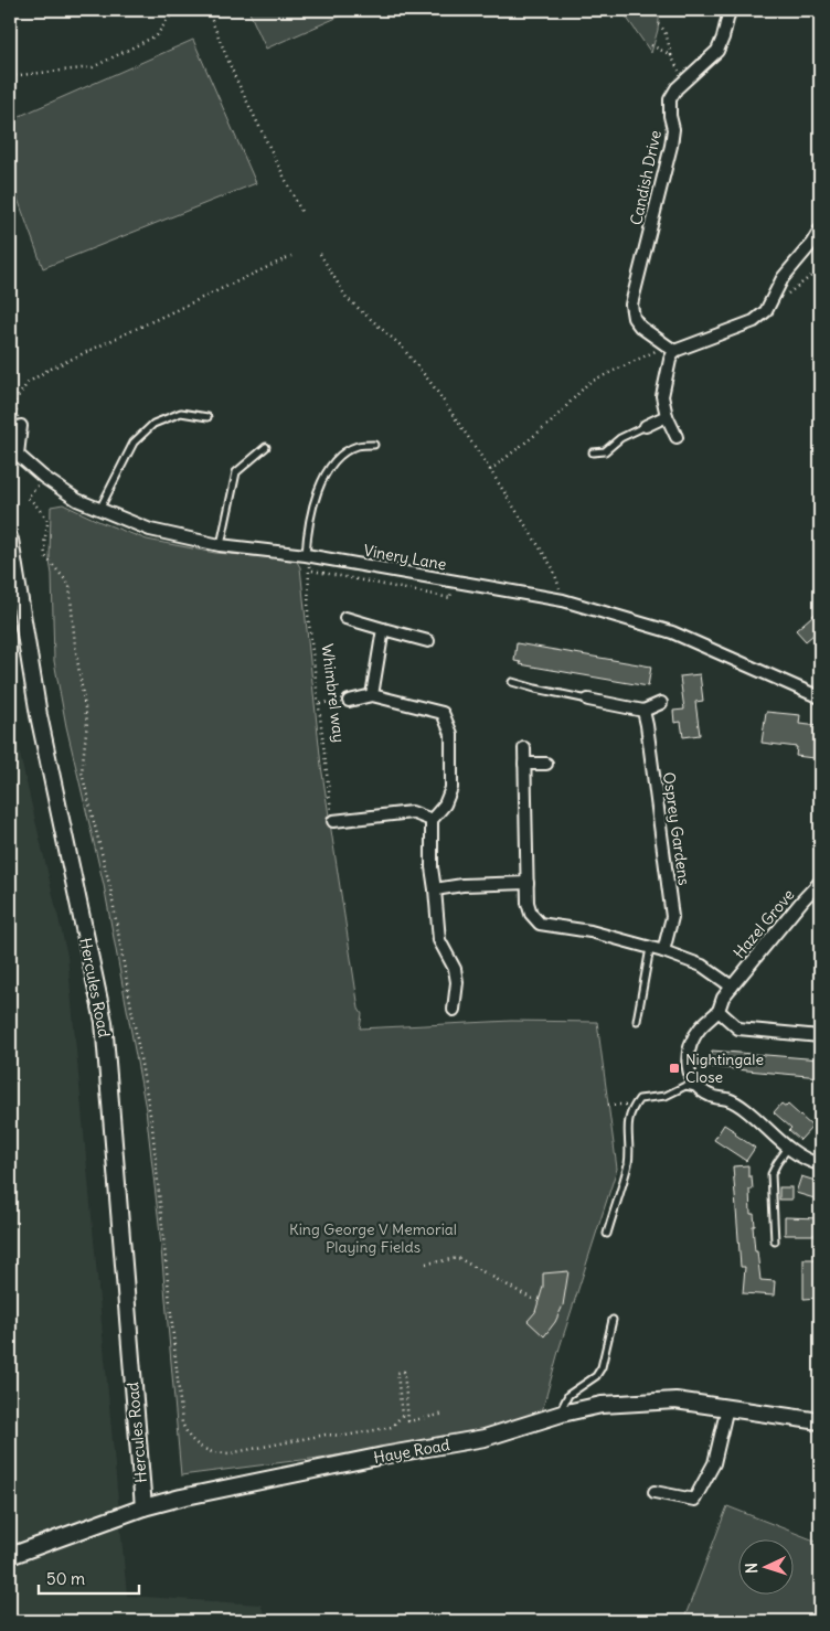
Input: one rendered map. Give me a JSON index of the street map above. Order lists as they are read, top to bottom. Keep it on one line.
{"streets":{"street":["Candish Drive","Vinery Lane","Osprey Gardens","Hazel Grove","Hercules Road","Haye Road"],"path":["Whimbrel way"]},"crossings":[["Vinery Lane","Whimbrel way"],["Hercules Road","Haye Road"]],"parks":["King George V Memorial Playing Fields"],"places":{"transit":["Nightingale Close"]},"scale_bar":"50 m","north":"left"}
